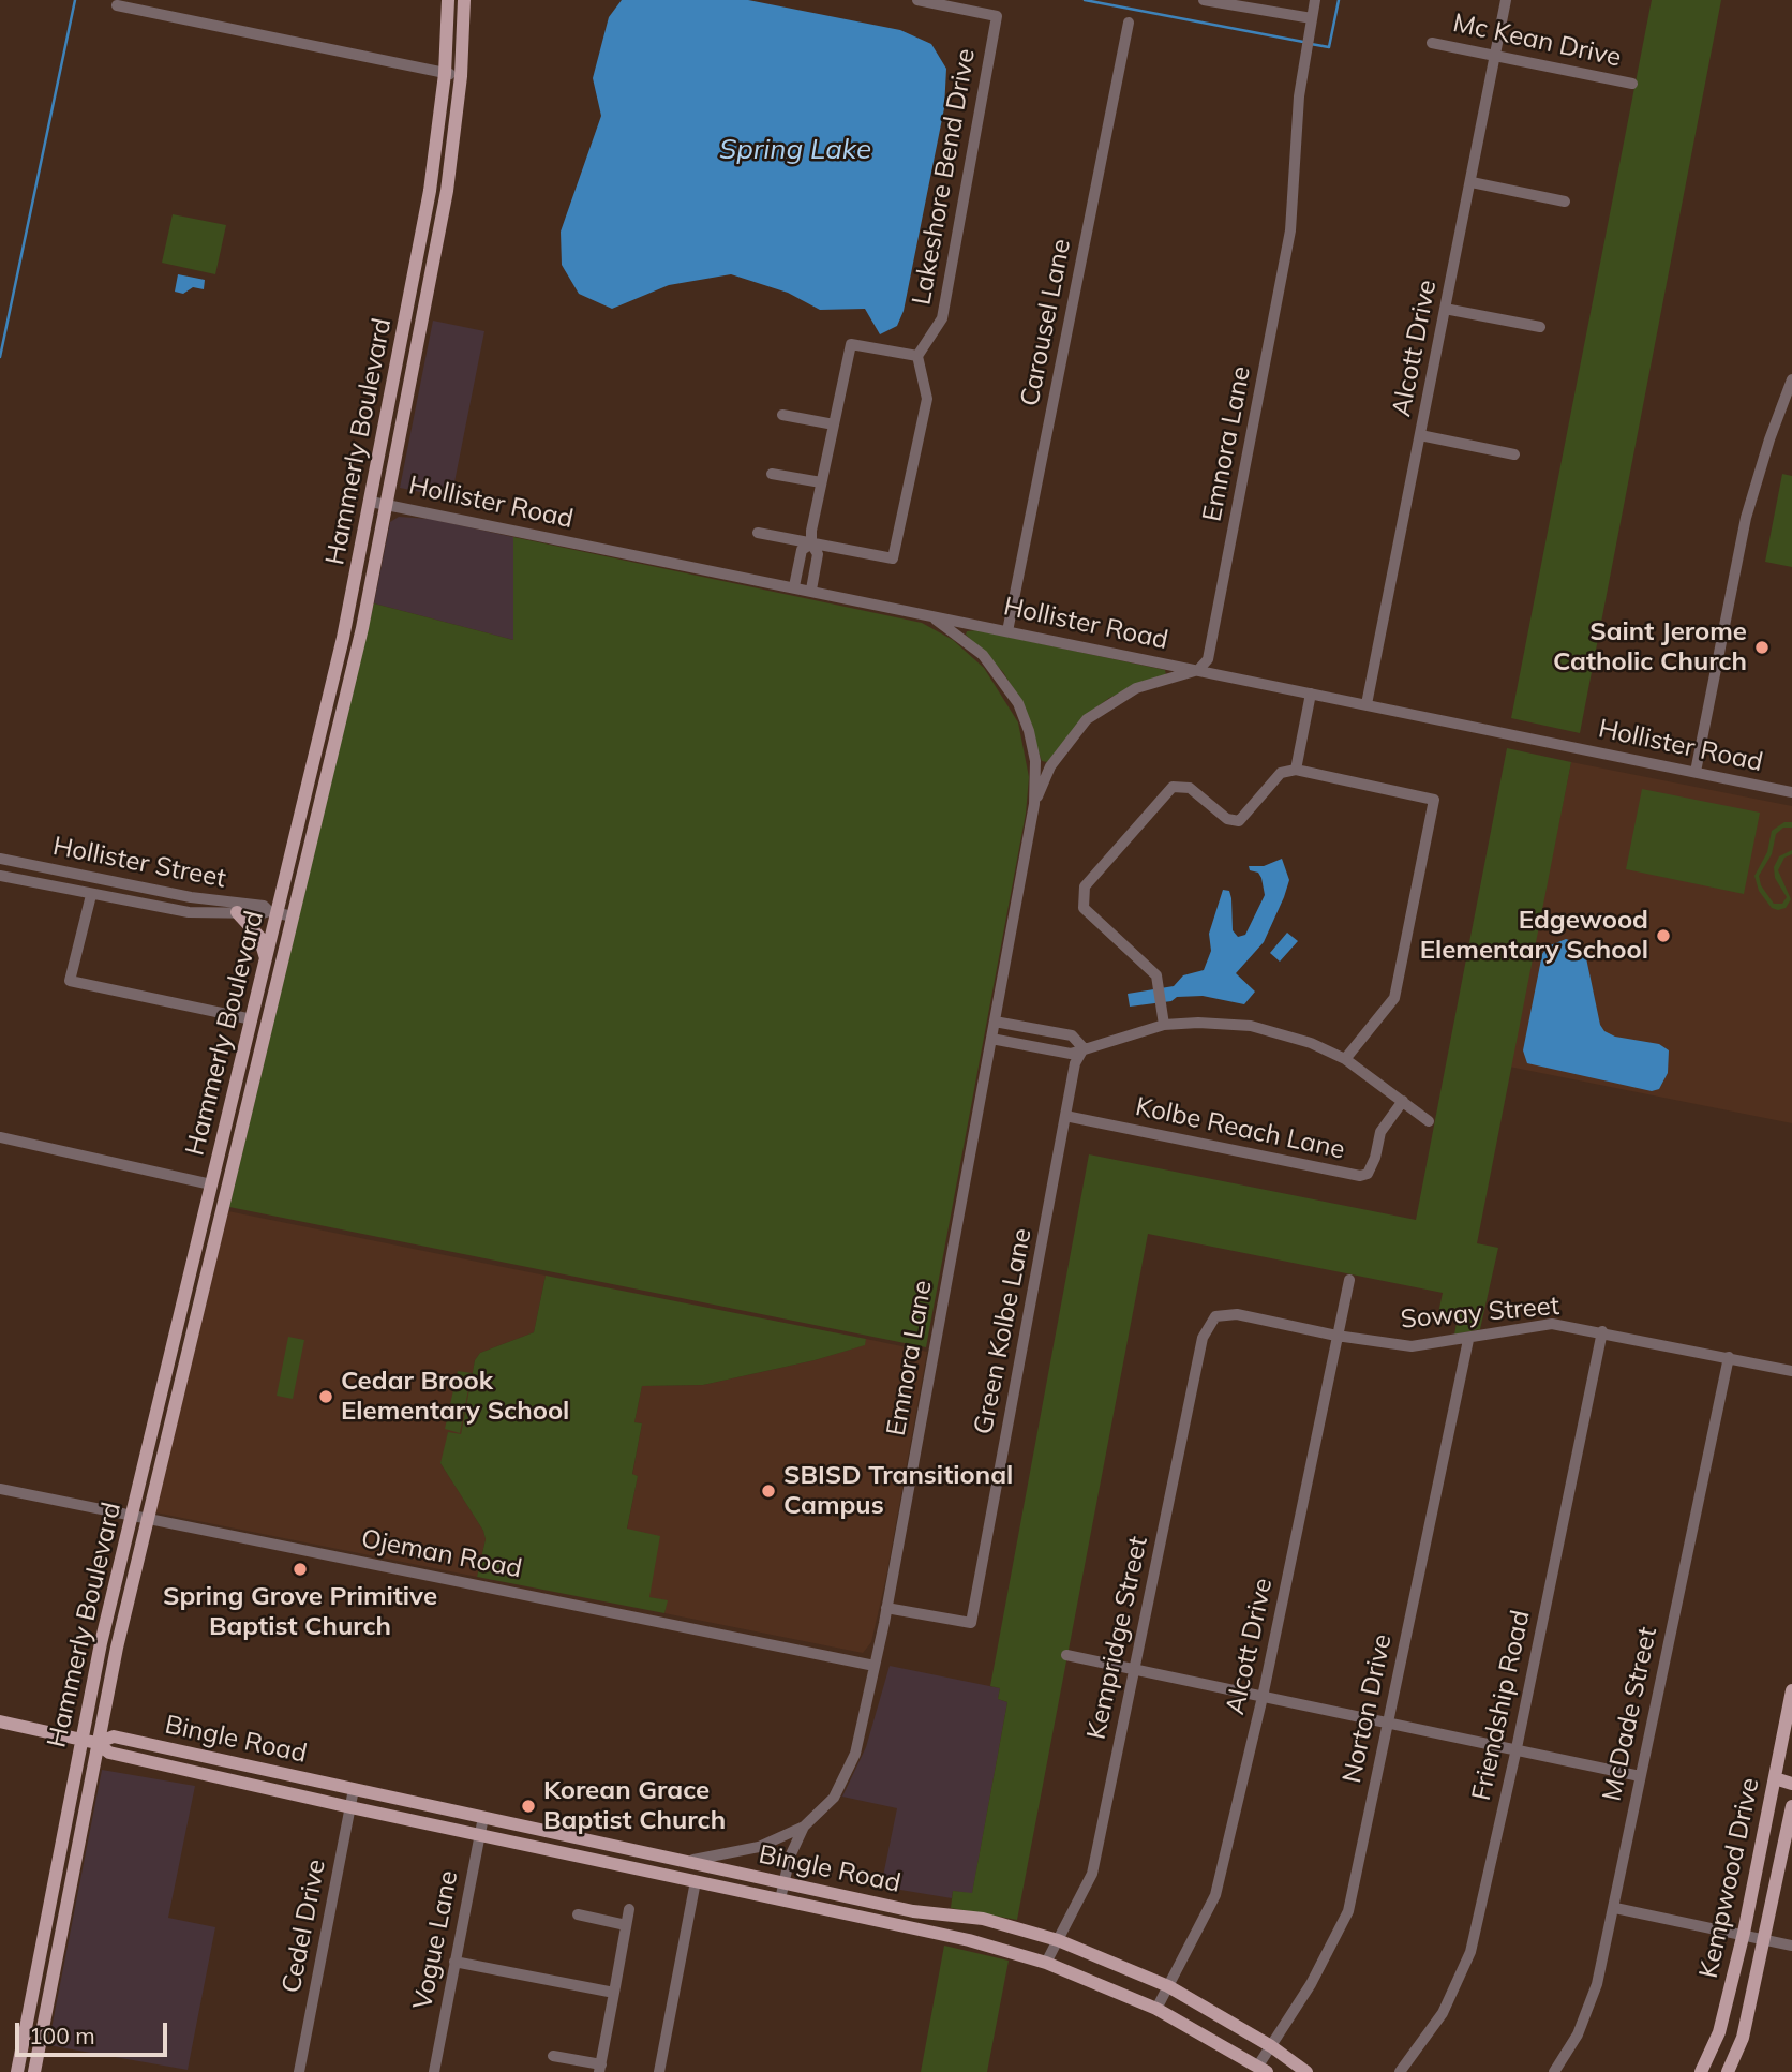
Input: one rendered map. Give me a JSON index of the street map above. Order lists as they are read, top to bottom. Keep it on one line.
{"streets":{"main road":["Hammerly Boulevard","Bingle Road","Kempwood Drive"],"street":["Mc Kean Drive","Lakeshore Bend Drive","Carousel Lane","Alcott Drive","Emnora Lane","Hollister Road","Hollister Street","Kolbe Reach Lane","Soway Street","Green Kolbe Lane","Ojeman Road","Kempridge Street","Friendship Road","Norton Drive","McDade Street","Cedel Drive","Vogue Lane"]},"crossings":[["Mc Kean Drive","Alcott Drive"],["Carousel Lane","Hollister Road"],["Alcott Drive","Hollister Road"],["Alcott Drive","Soway Street"],["Alcott Drive","Bingle Road"],["Hammerly Boulevard","Hollister Road"],["Hammerly Boulevard","Hollister Street"],["Hammerly Boulevard","Ojeman Road"],["Hammerly Boulevard","Bingle Road"],["Emnora Lane","Hollister Road"],["Emnora Lane","Green Kolbe Lane"],["Emnora Lane","Ojeman Road"],["Emnora Lane","Bingle Road"],["Kolbe Reach Lane","Green Kolbe Lane"],["Soway Street","Kempridge Street"],["Soway Street","Friendship Road"],["Soway Street","Norton Drive"],["Soway Street","McDade Street"],["Kempridge Street","Bingle Road"],["Norton Drive","Bingle Road"],["Bingle Road","Cedel Drive"],["Bingle Road","Vogue Lane"]],"water":["Spring Lake"],"places":["Saint Jerome Catholic Church","Edgewood Elementary School","Cedar Brook Elementary School","SBISD Transitional Campus","Spring Grove Primitive Baptist Church","Korean Grace Baptist Church"],"scale_bar":"100 m"}
